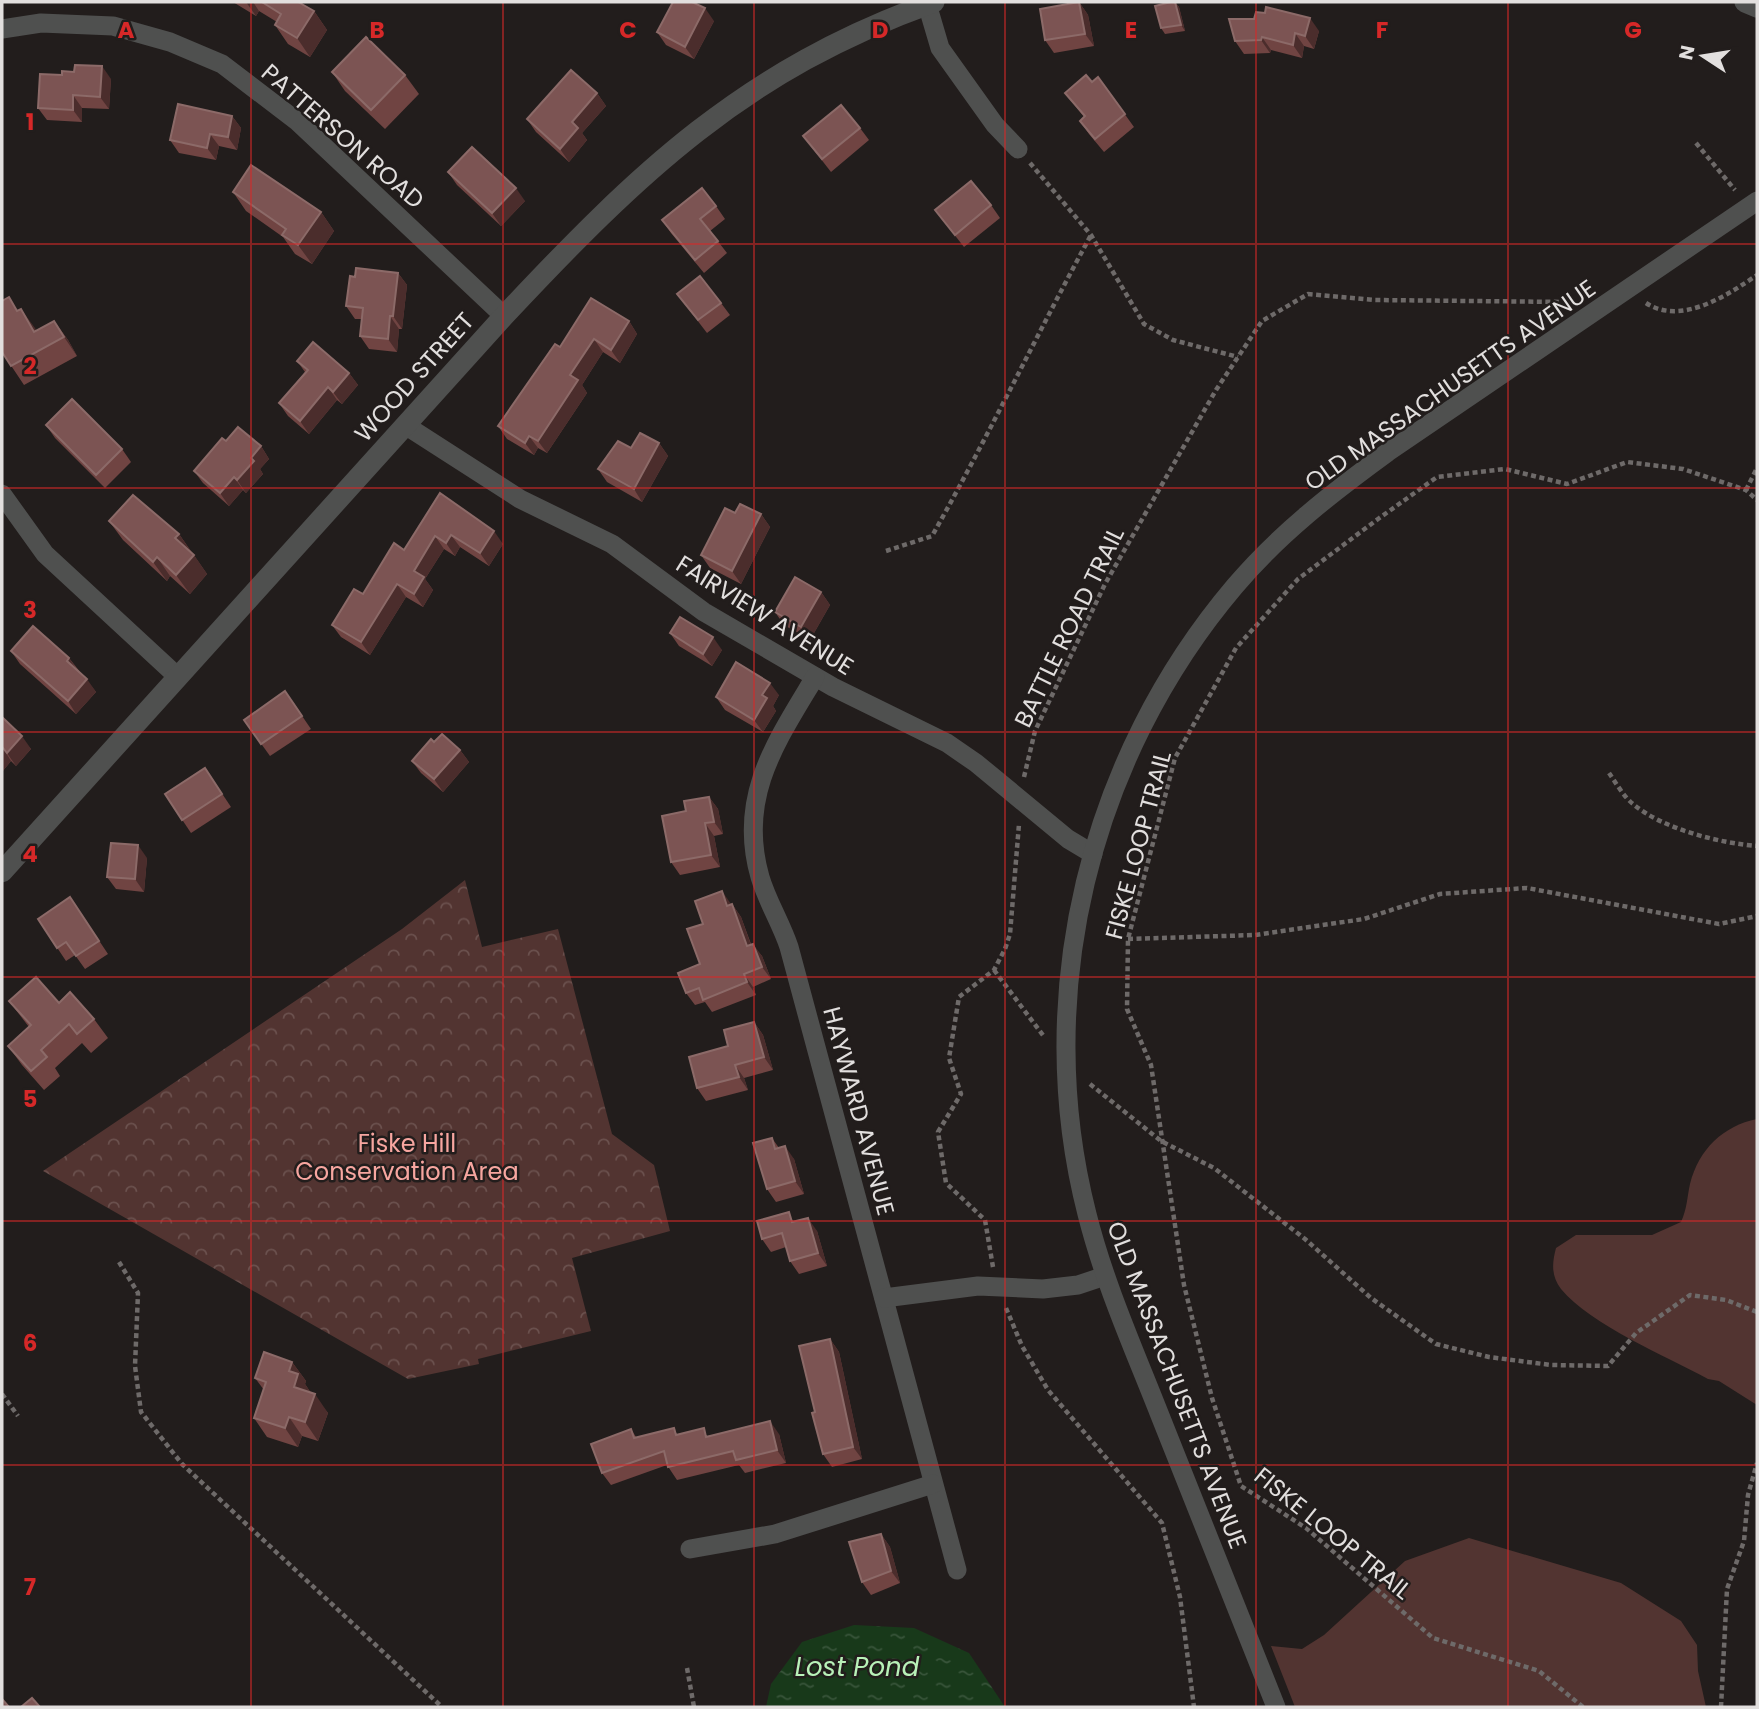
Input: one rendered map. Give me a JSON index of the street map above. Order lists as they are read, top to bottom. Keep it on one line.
{"streets":{"street":["PATTERSON ROAD","WOOD STREET","OLD MASSACHUSETTS AVENUE","FAIRVIEW AVENUE","HAYWARD AVENUE"],"path":["BATTLE ROAD TRAIL","FISKE LOOP TRAIL"]},"crossings":[["PATTERSON ROAD","WOOD STREET"],["WOOD STREET","FAIRVIEW AVENUE"],["OLD MASSACHUSETTS AVENUE","FAIRVIEW AVENUE"],["FAIRVIEW AVENUE","BATTLE ROAD TRAIL"],["FAIRVIEW AVENUE","HAYWARD AVENUE"]],"water":["Lost Pond"],"parks":["Fiske Hill Conservation Area"],"north":"left","grid":{"columns":["A","B","C","D","E","F","G"],"rows":["1","2","3","4","5","6","7"]}}
